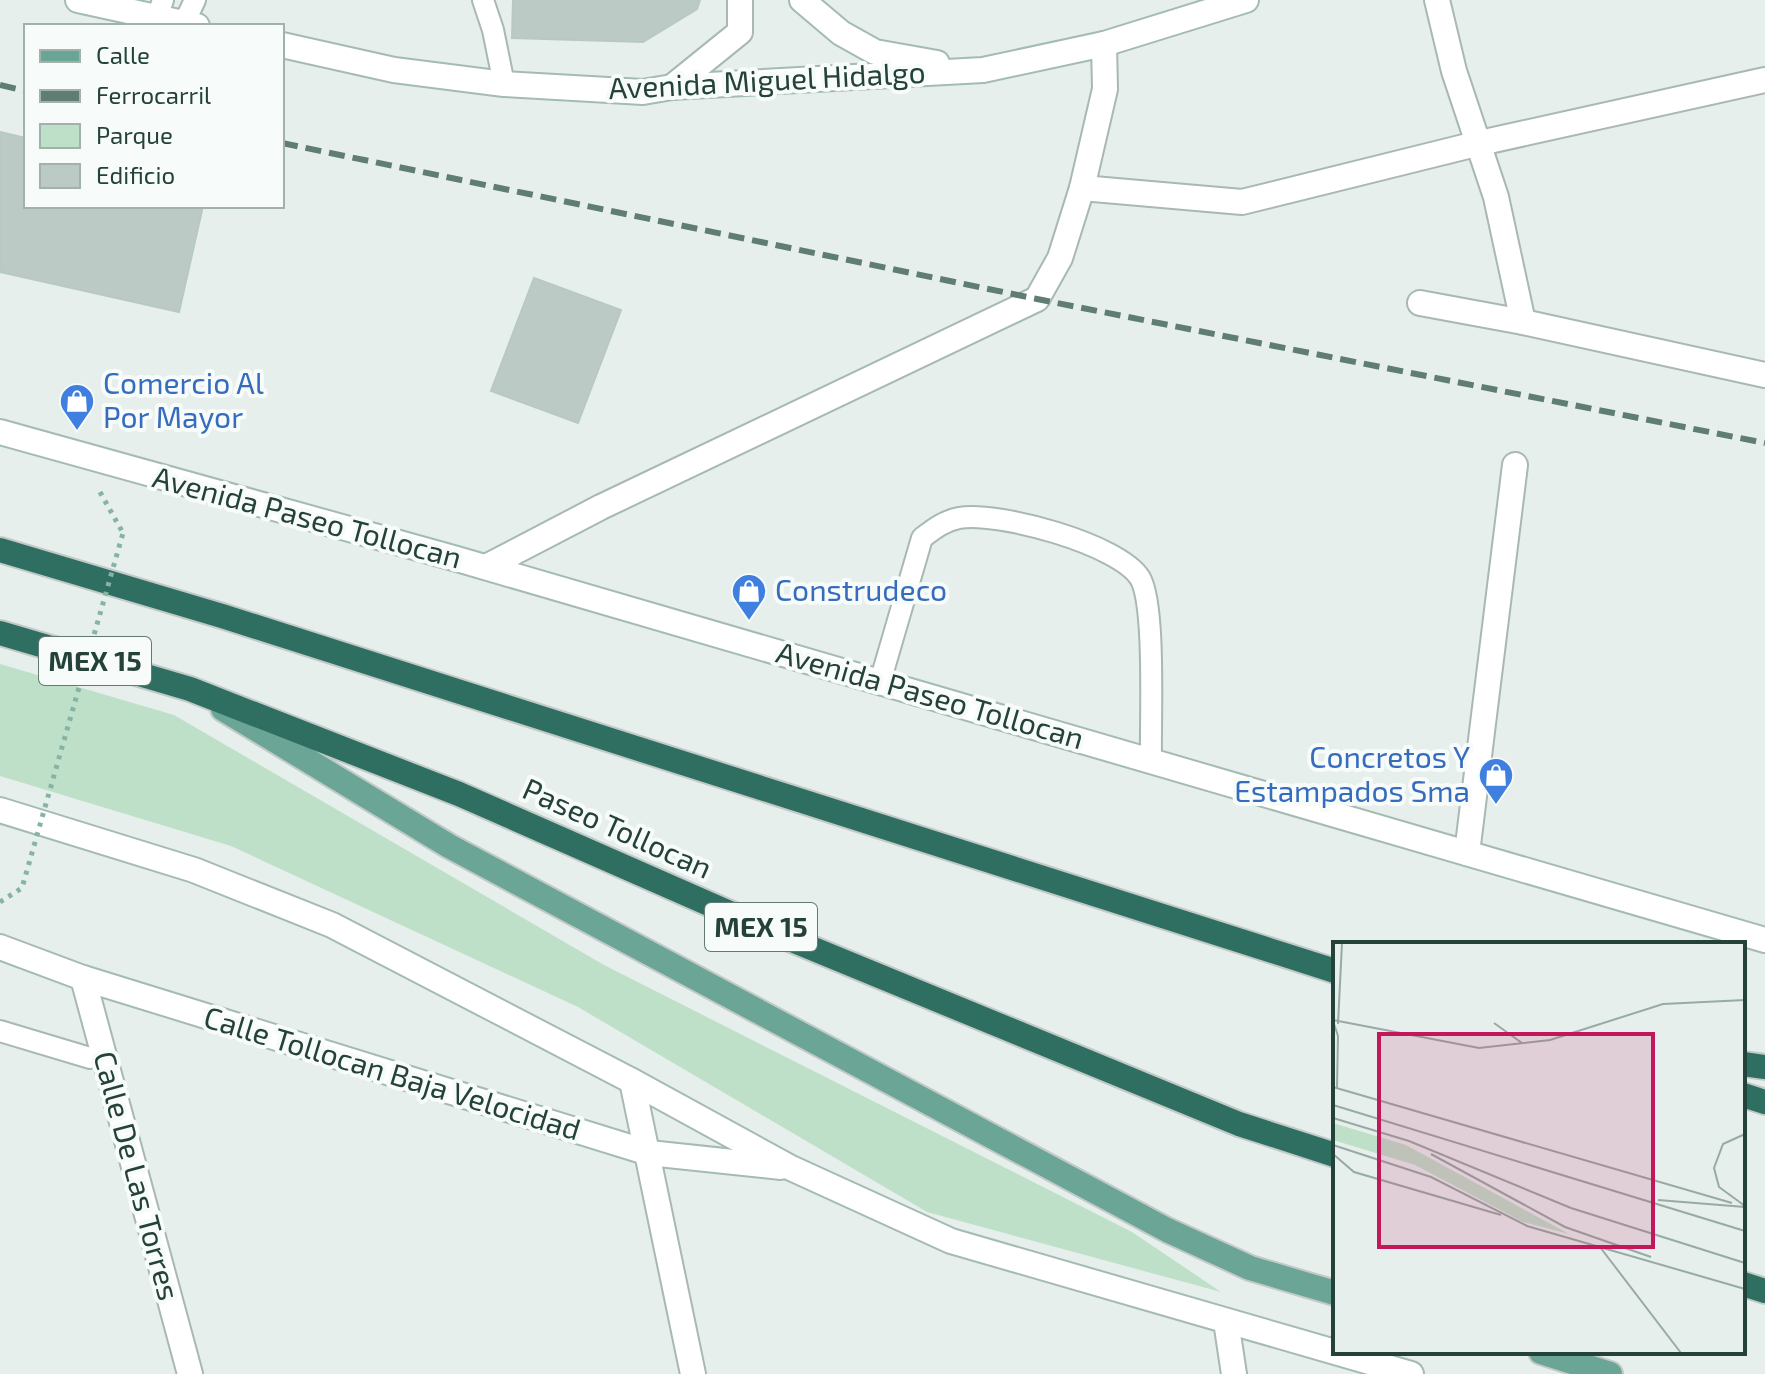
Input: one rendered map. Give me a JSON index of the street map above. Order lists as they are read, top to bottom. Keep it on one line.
{"streets":{"highway":["MEX 15","Paseo Tollocan"],"main road":["Avenida Miguel Hidalgo","Avenida Paseo Tollocan","Calle Tollocan Baja Velocidad","Calle De Las Torres"]},"crossings":[["Calle Tollocan Baja Velocidad","Calle De Las Torres"]],"places":{"shop":["Comercio Al Por Mayor","Construdeco","Concretos Y Estampados Sma"]},"legend":["Calle","Ferrocarril","Parque","Edificio"]}
